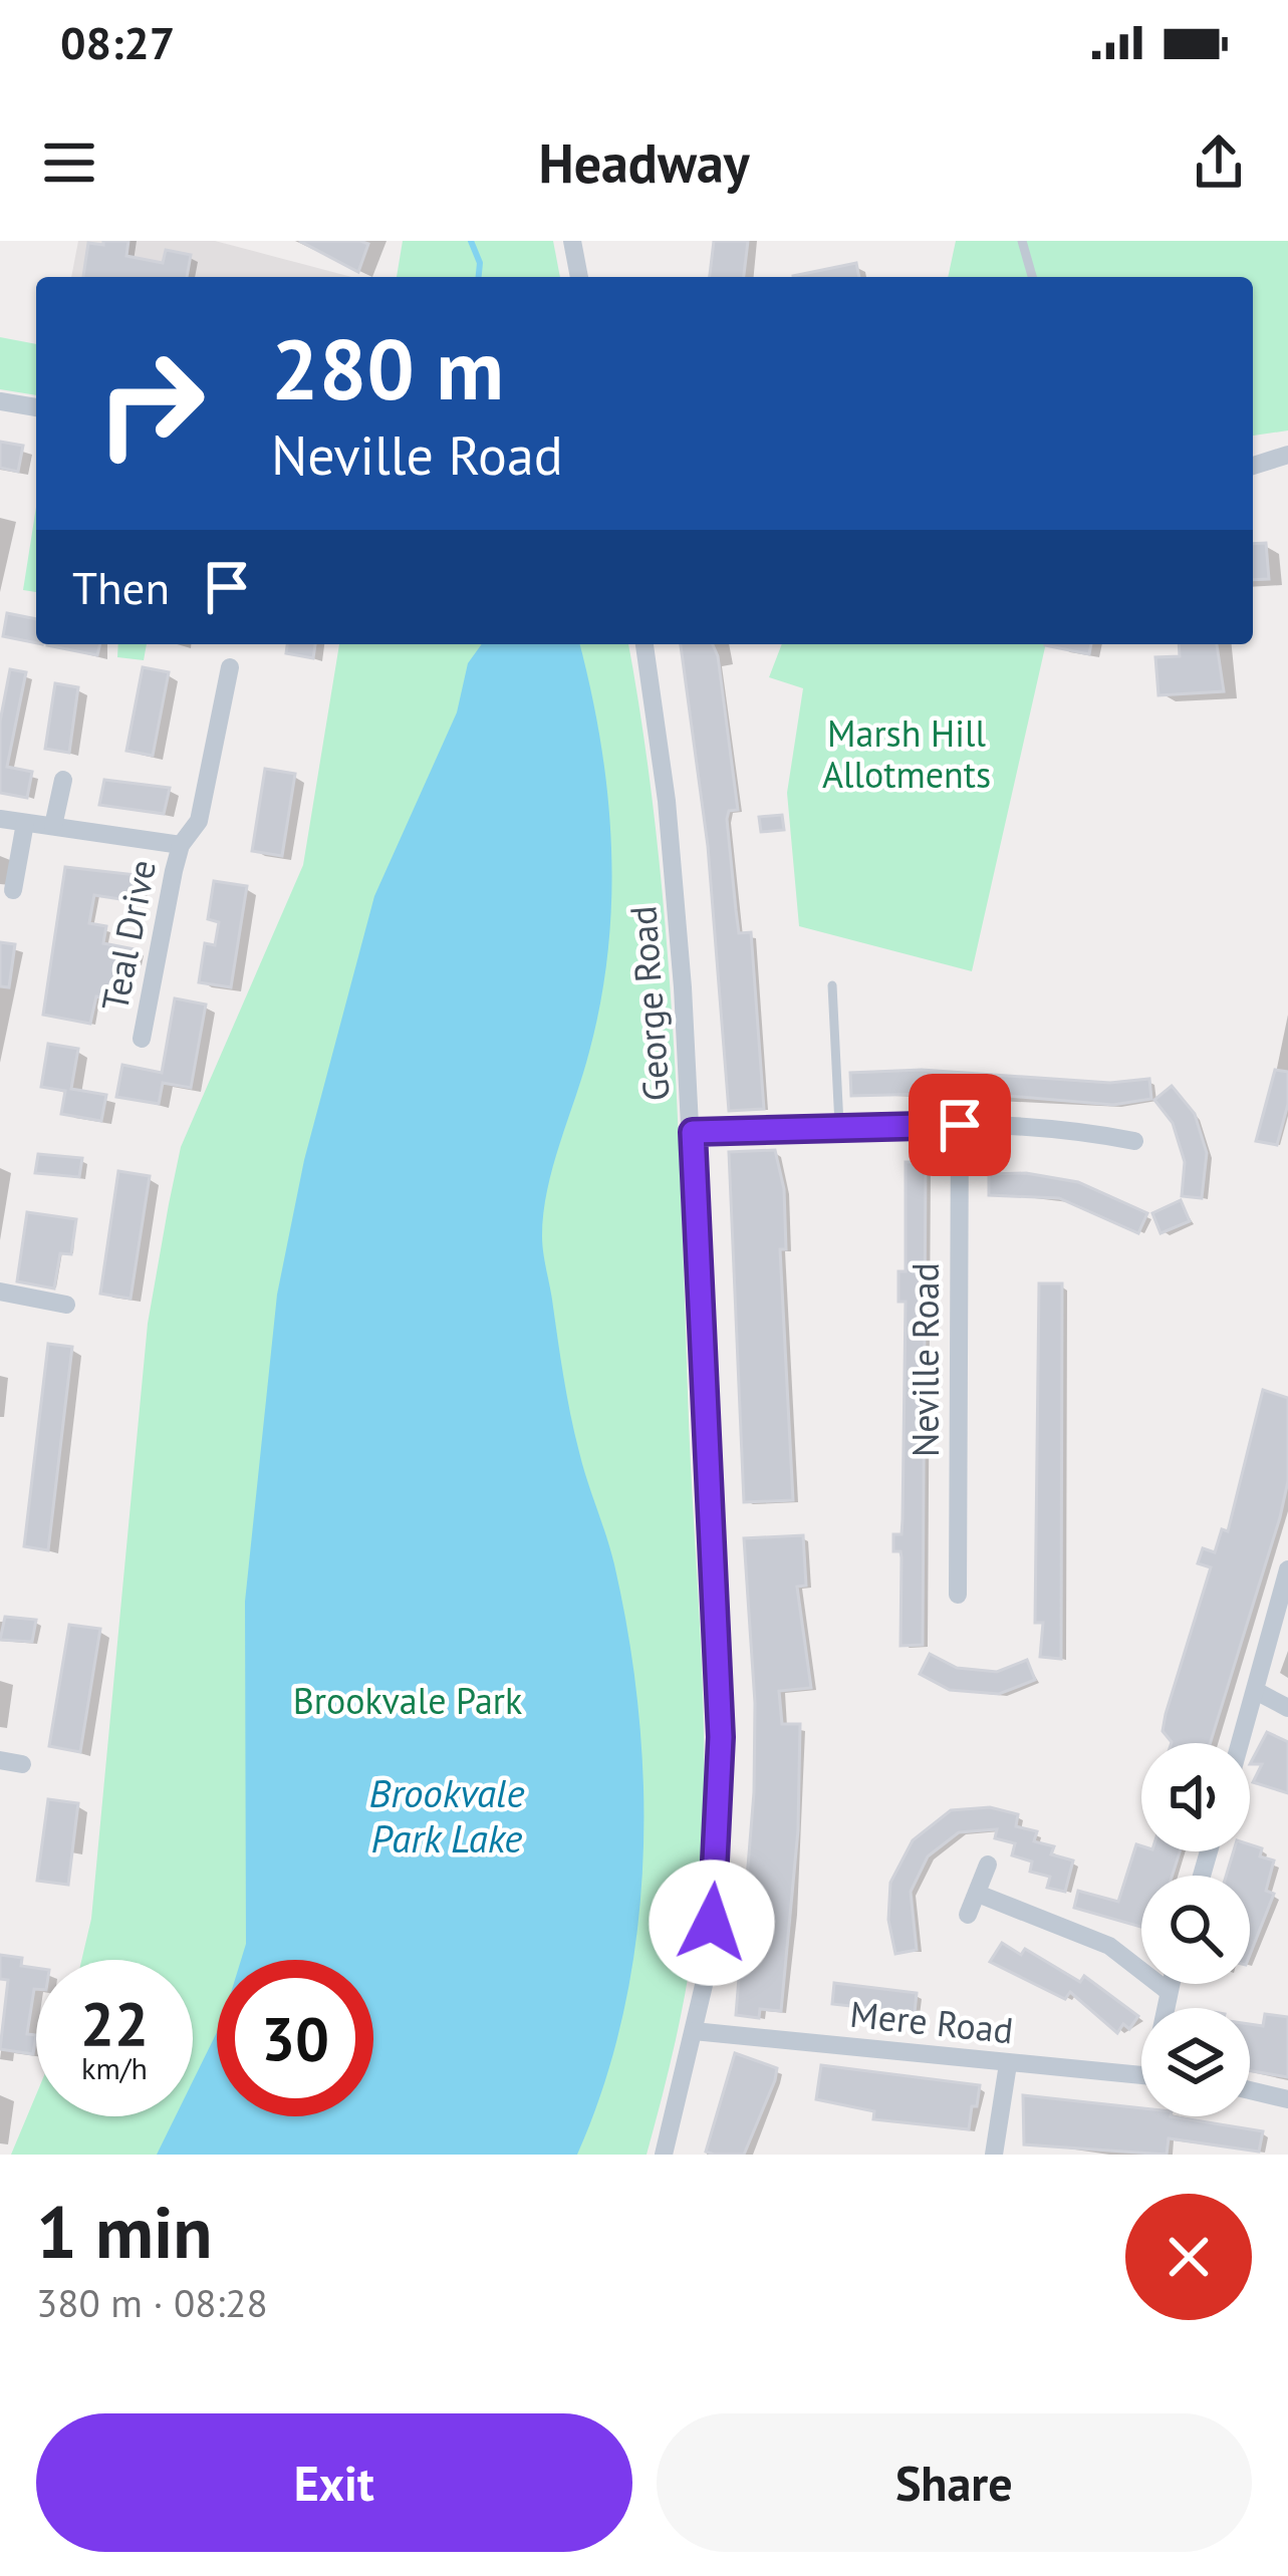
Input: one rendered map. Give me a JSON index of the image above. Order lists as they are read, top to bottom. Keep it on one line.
{"streets":{"street":["Teal Drive","George Road","Neville Road","Mere Road"]},"crossings":[["George Road","Mere Road"]],"water":["Brookvale Park Lake"],"parks":["Marsh Hill Allotments","Brookvale Park"],"page":{"status":"08:27","header":"Headway","turn":["280 m","Neville Road"],"then":"Then","speed":"22 km/h","limit":"30","heading":["1 min","380 m · 08:28"],"buttons":["Exit","Share"]}}
